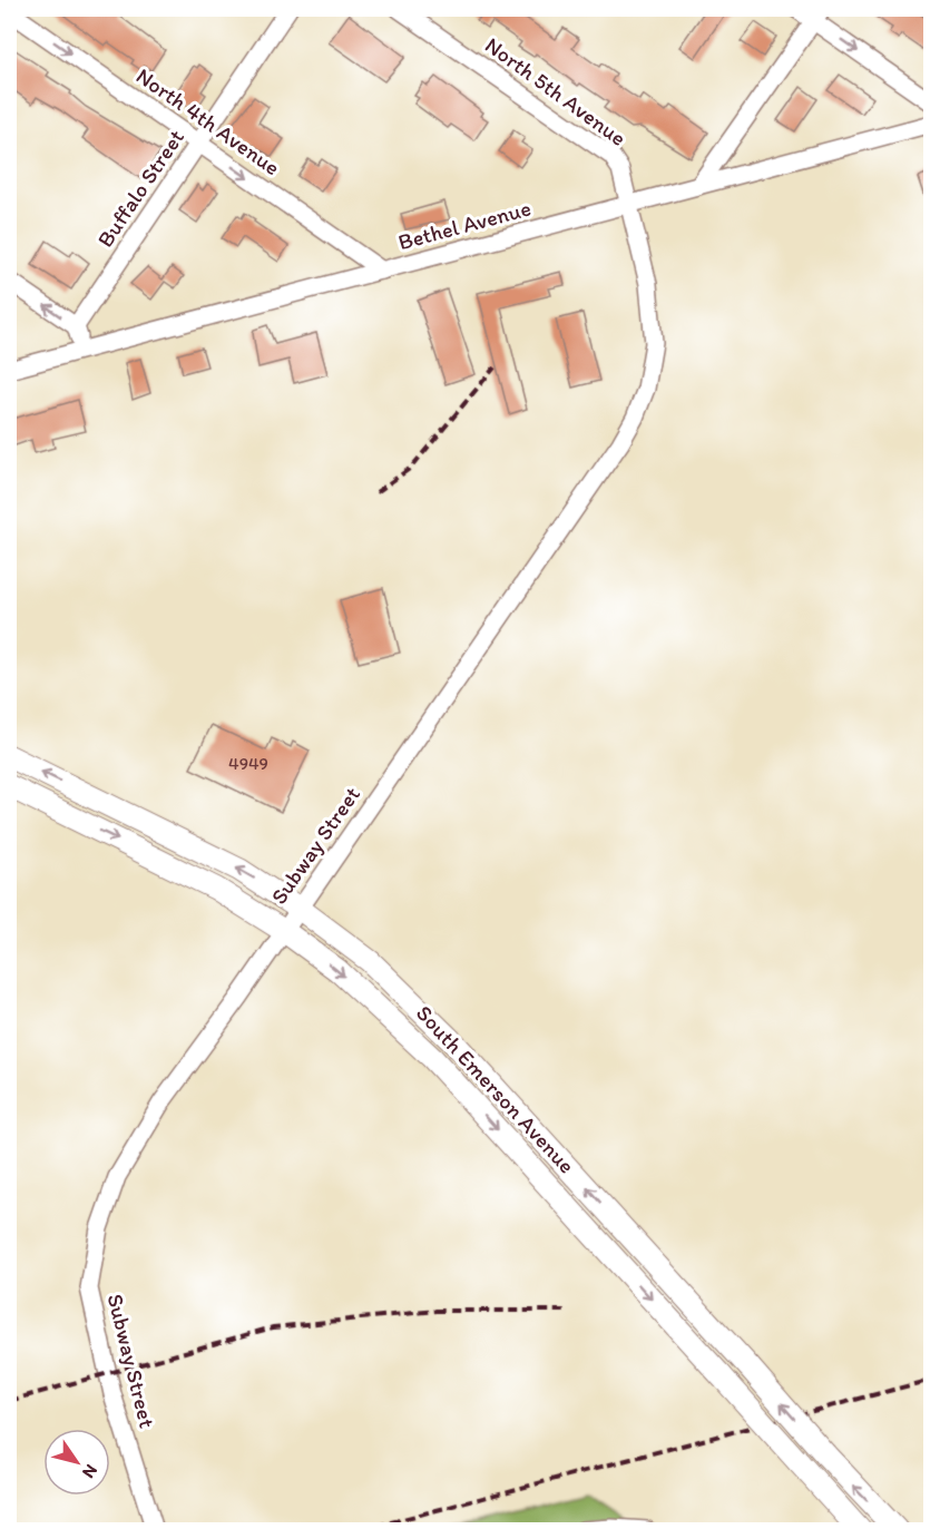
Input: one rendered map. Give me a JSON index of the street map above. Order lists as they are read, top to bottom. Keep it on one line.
{"streets":{"main road":["South Emerson Avenue"],"street":["North 5th Avenue","North 4th Avenue","Buffalo Street","Bethel Avenue","Subway Street"]},"crossings":[["North 5th Avenue","Bethel Avenue"],["North 5th Avenue","Subway Street"],["North 4th Avenue","Buffalo Street"],["North 4th Avenue","Bethel Avenue"],["Bethel Avenue","Subway Street"],["Subway Street","South Emerson Avenue"]],"one_way":["North 4th Avenue"],"house_numbers":["4949"],"north":"bottom right"}
